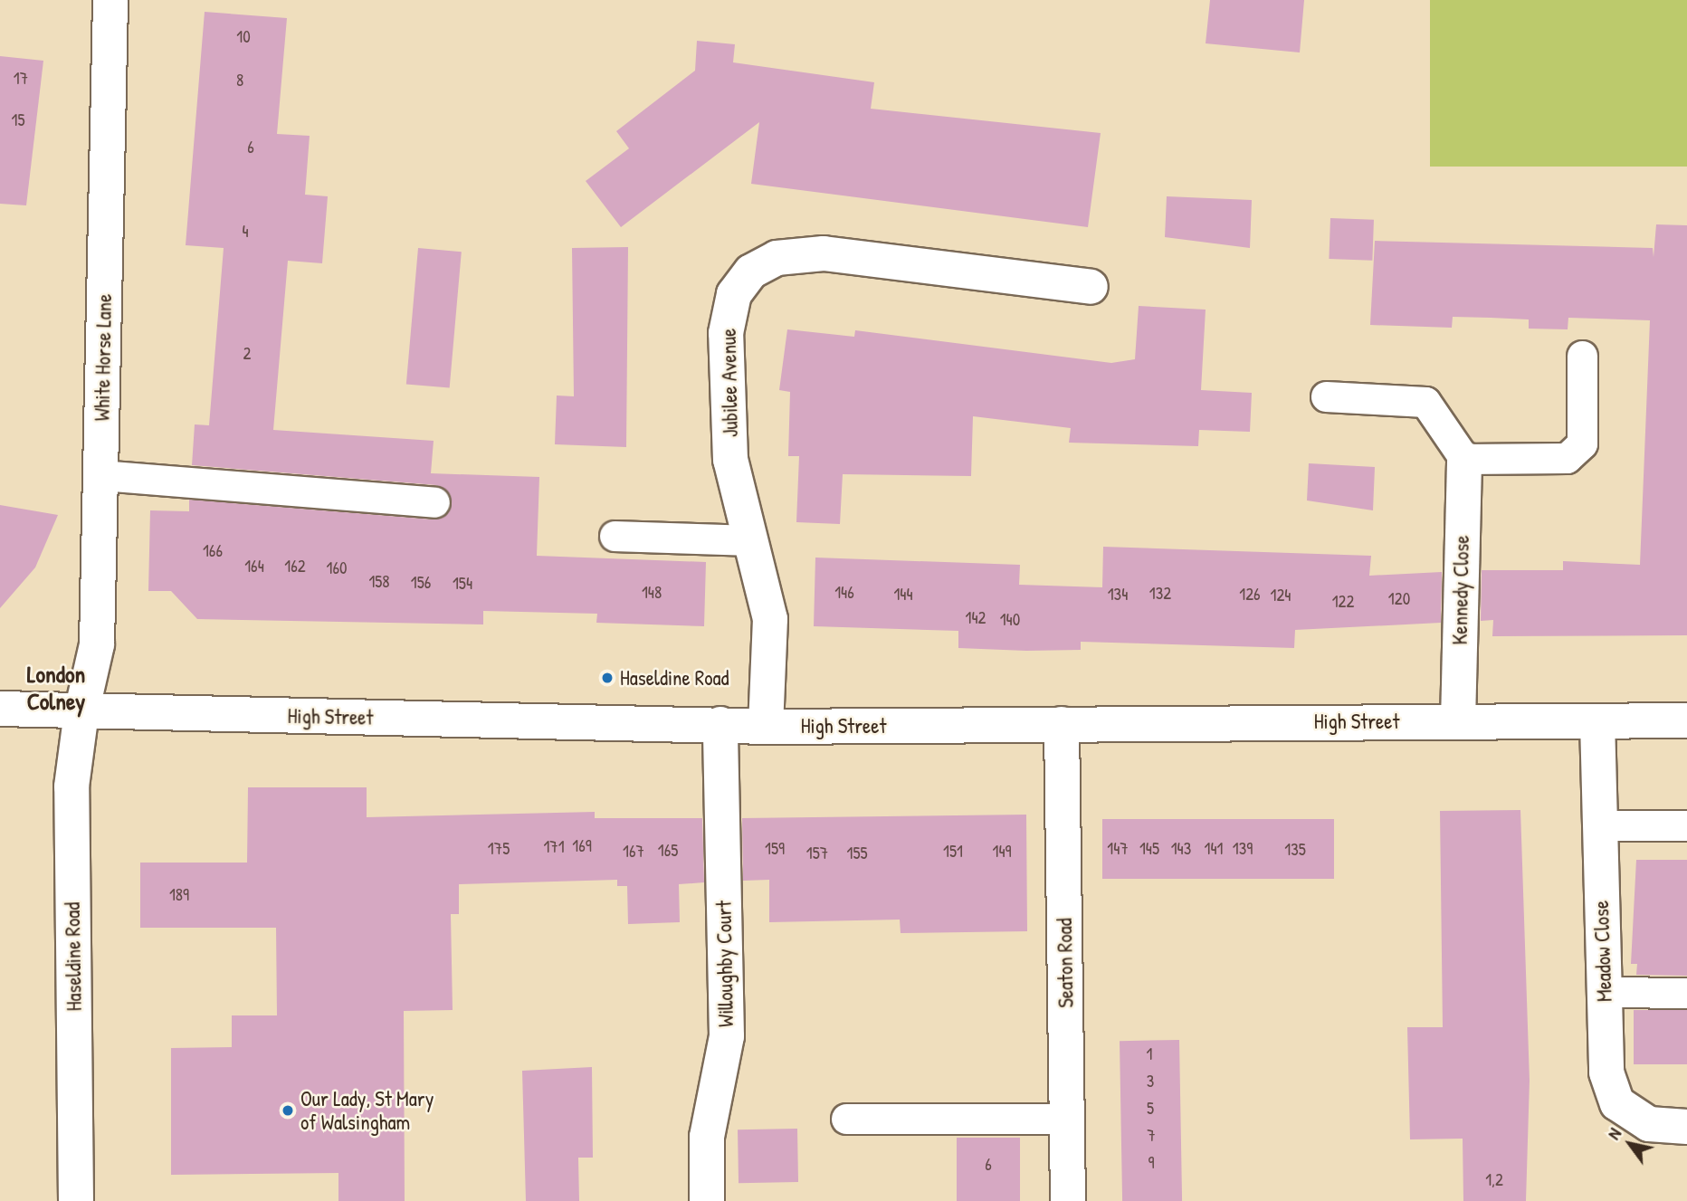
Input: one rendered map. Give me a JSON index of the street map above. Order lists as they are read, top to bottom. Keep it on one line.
{"streets":{"street":["White Horse Lane","Jubilee Avenue","Kennedy Close","High Street","Meadow Close","Haseldine Road","Seaton Road","Willoughby Court"]},"crossings":[["White Horse Lane","High Street"],["White Horse Lane","Haseldine Road"],["Jubilee Avenue","High Street"],["Kennedy Close","High Street"],["High Street","Meadow Close"],["High Street","Haseldine Road"],["High Street","Seaton Road"],["High Street","Willoughby Court"]],"districts":["London Colney"],"places":["Haseldine Road","Our Lady, St Mary of Walsingham"],"house_numbers":["10","17","8","15","6","4","2","166","164","162","160","158","156","154","148","146","132","144","134","126","124","120","122","142","140","169","171","175","159","147","145","143","141","139","135","165","167","151","149","157","155","189","1","3","5","7","9","6","1,2"],"north":"top left"}
